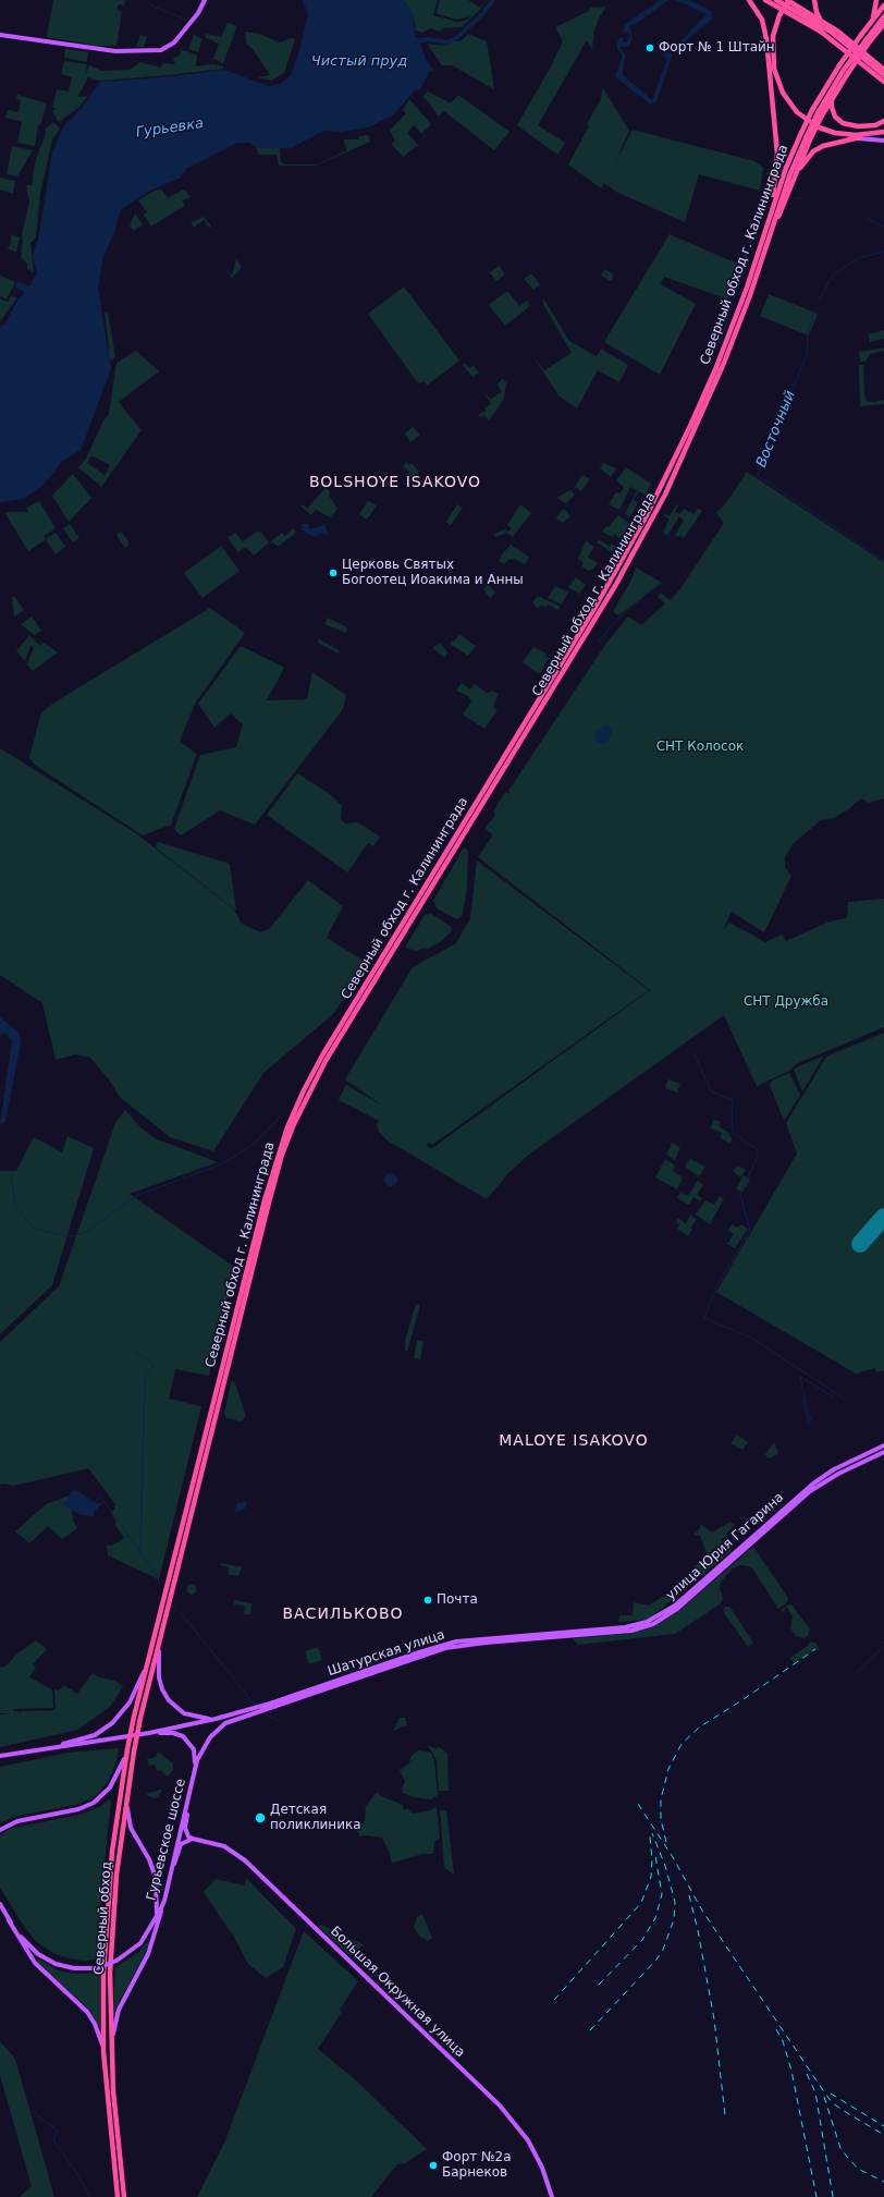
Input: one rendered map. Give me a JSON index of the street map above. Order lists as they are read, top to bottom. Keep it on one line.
{"streets":{"highway":["Северный обход г. Калининграда","Северный обход"],"main road":["улица Юрия Гагарина","Шатурская улица","Гурьевское шоссе","Большая Окружная улица"]},"crossings":[["Северный обход г. Калининграда","Северный обход"],["улица Юрия Гагарина","Шатурская улица"],["Шатурская улица","Гурьевское шоссе"]],"districts":["BOLSHOYE ISAKOVO","MALOYE ISAKOVO","ВАСИЛЬКОВО"],"water":["Чистый пруд","Гурьевка","Восточный"],"parks":["СНТ Колосок","СНТ Дружба"],"places":["Форт № 1 Штайн","Церковь Святых Богоотец Иоакима и Анны","Почта","Детская поликлиника","Форт №2а Барнеков"]}
